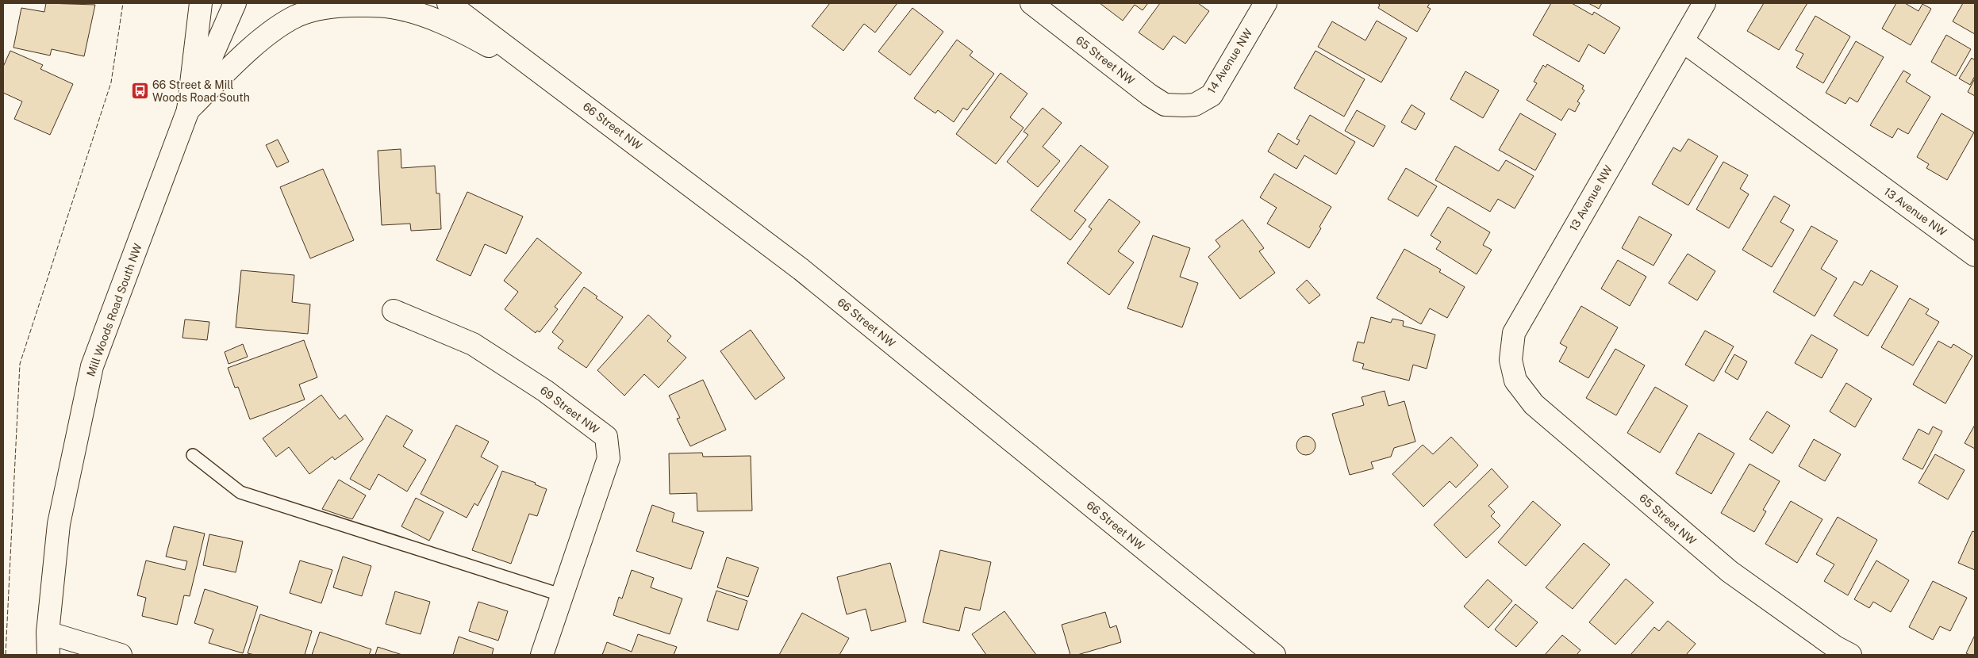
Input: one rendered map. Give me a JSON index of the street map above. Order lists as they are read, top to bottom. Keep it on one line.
{"streets":{"street":["65 Street NW","14 Avenue NW","66 Street NW","13 Avenue NW","Mill Woods Road South NW","69 Street NW"]},"crossings":[["65 Street NW","14 Avenue NW"],["65 Street NW","13 Avenue NW"]],"places":{"bus stop":["66 Street & Mill Woods Road South"]}}
